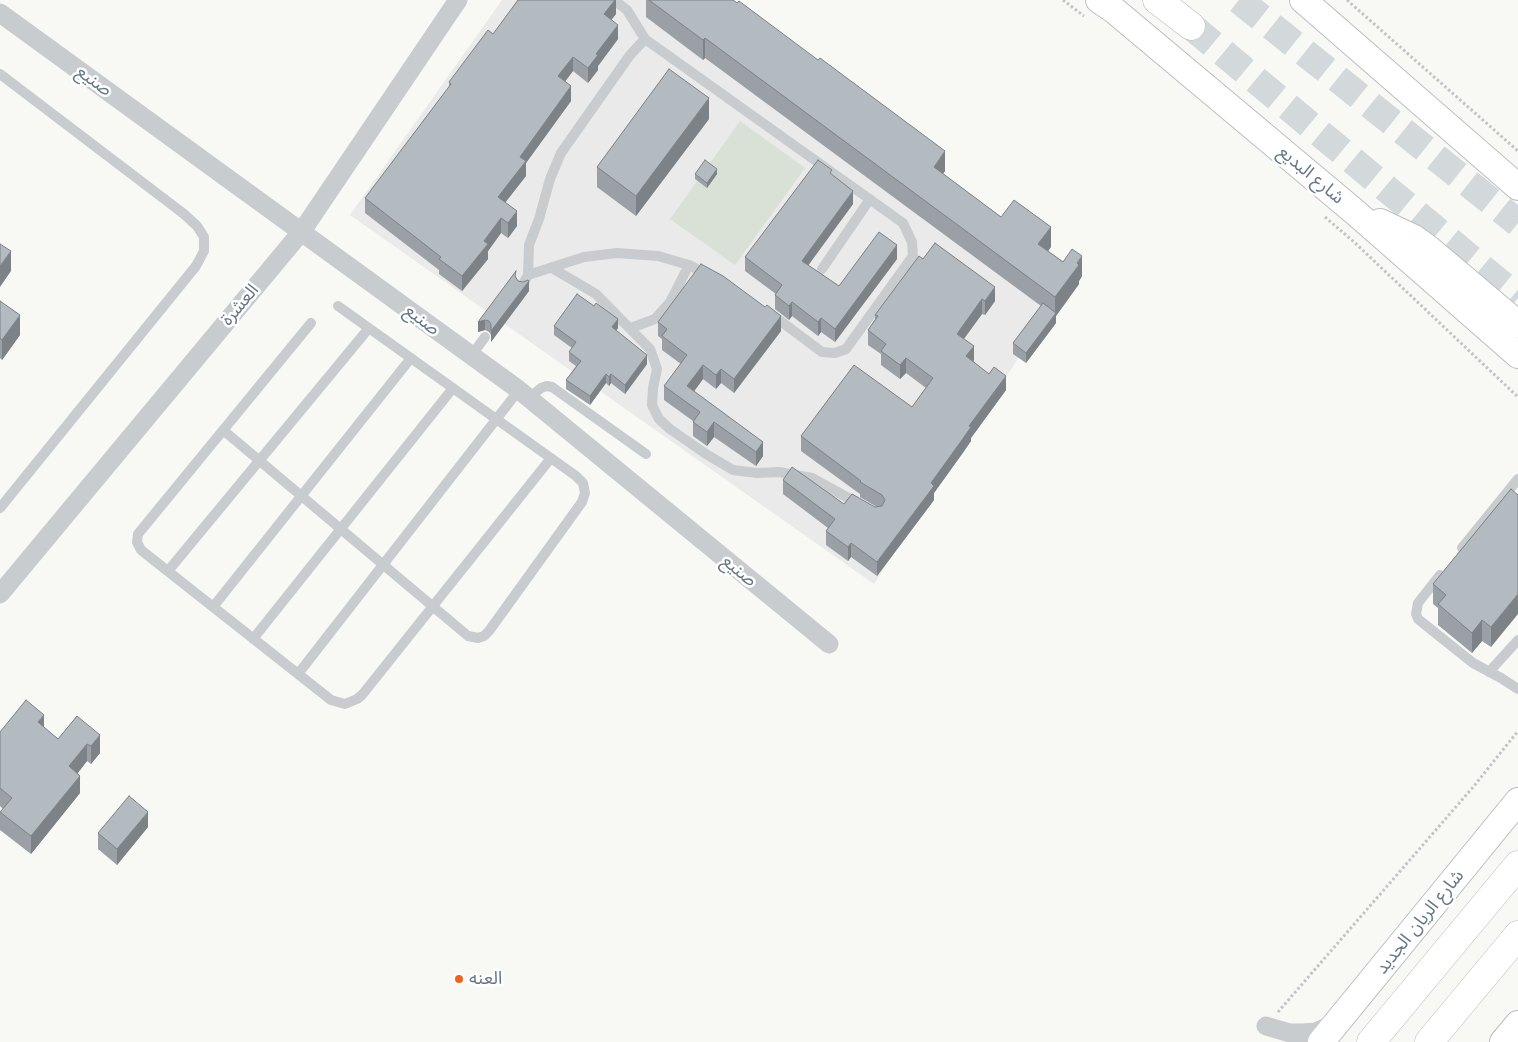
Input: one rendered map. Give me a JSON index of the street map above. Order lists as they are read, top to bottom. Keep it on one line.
{"streets":{"main road":["شارع البديع","شارع الريان الجديد"],"street":["صنيع","العشرة"]},"crossings":[["صنيع","العشرة"]],"places":["العنه"]}
